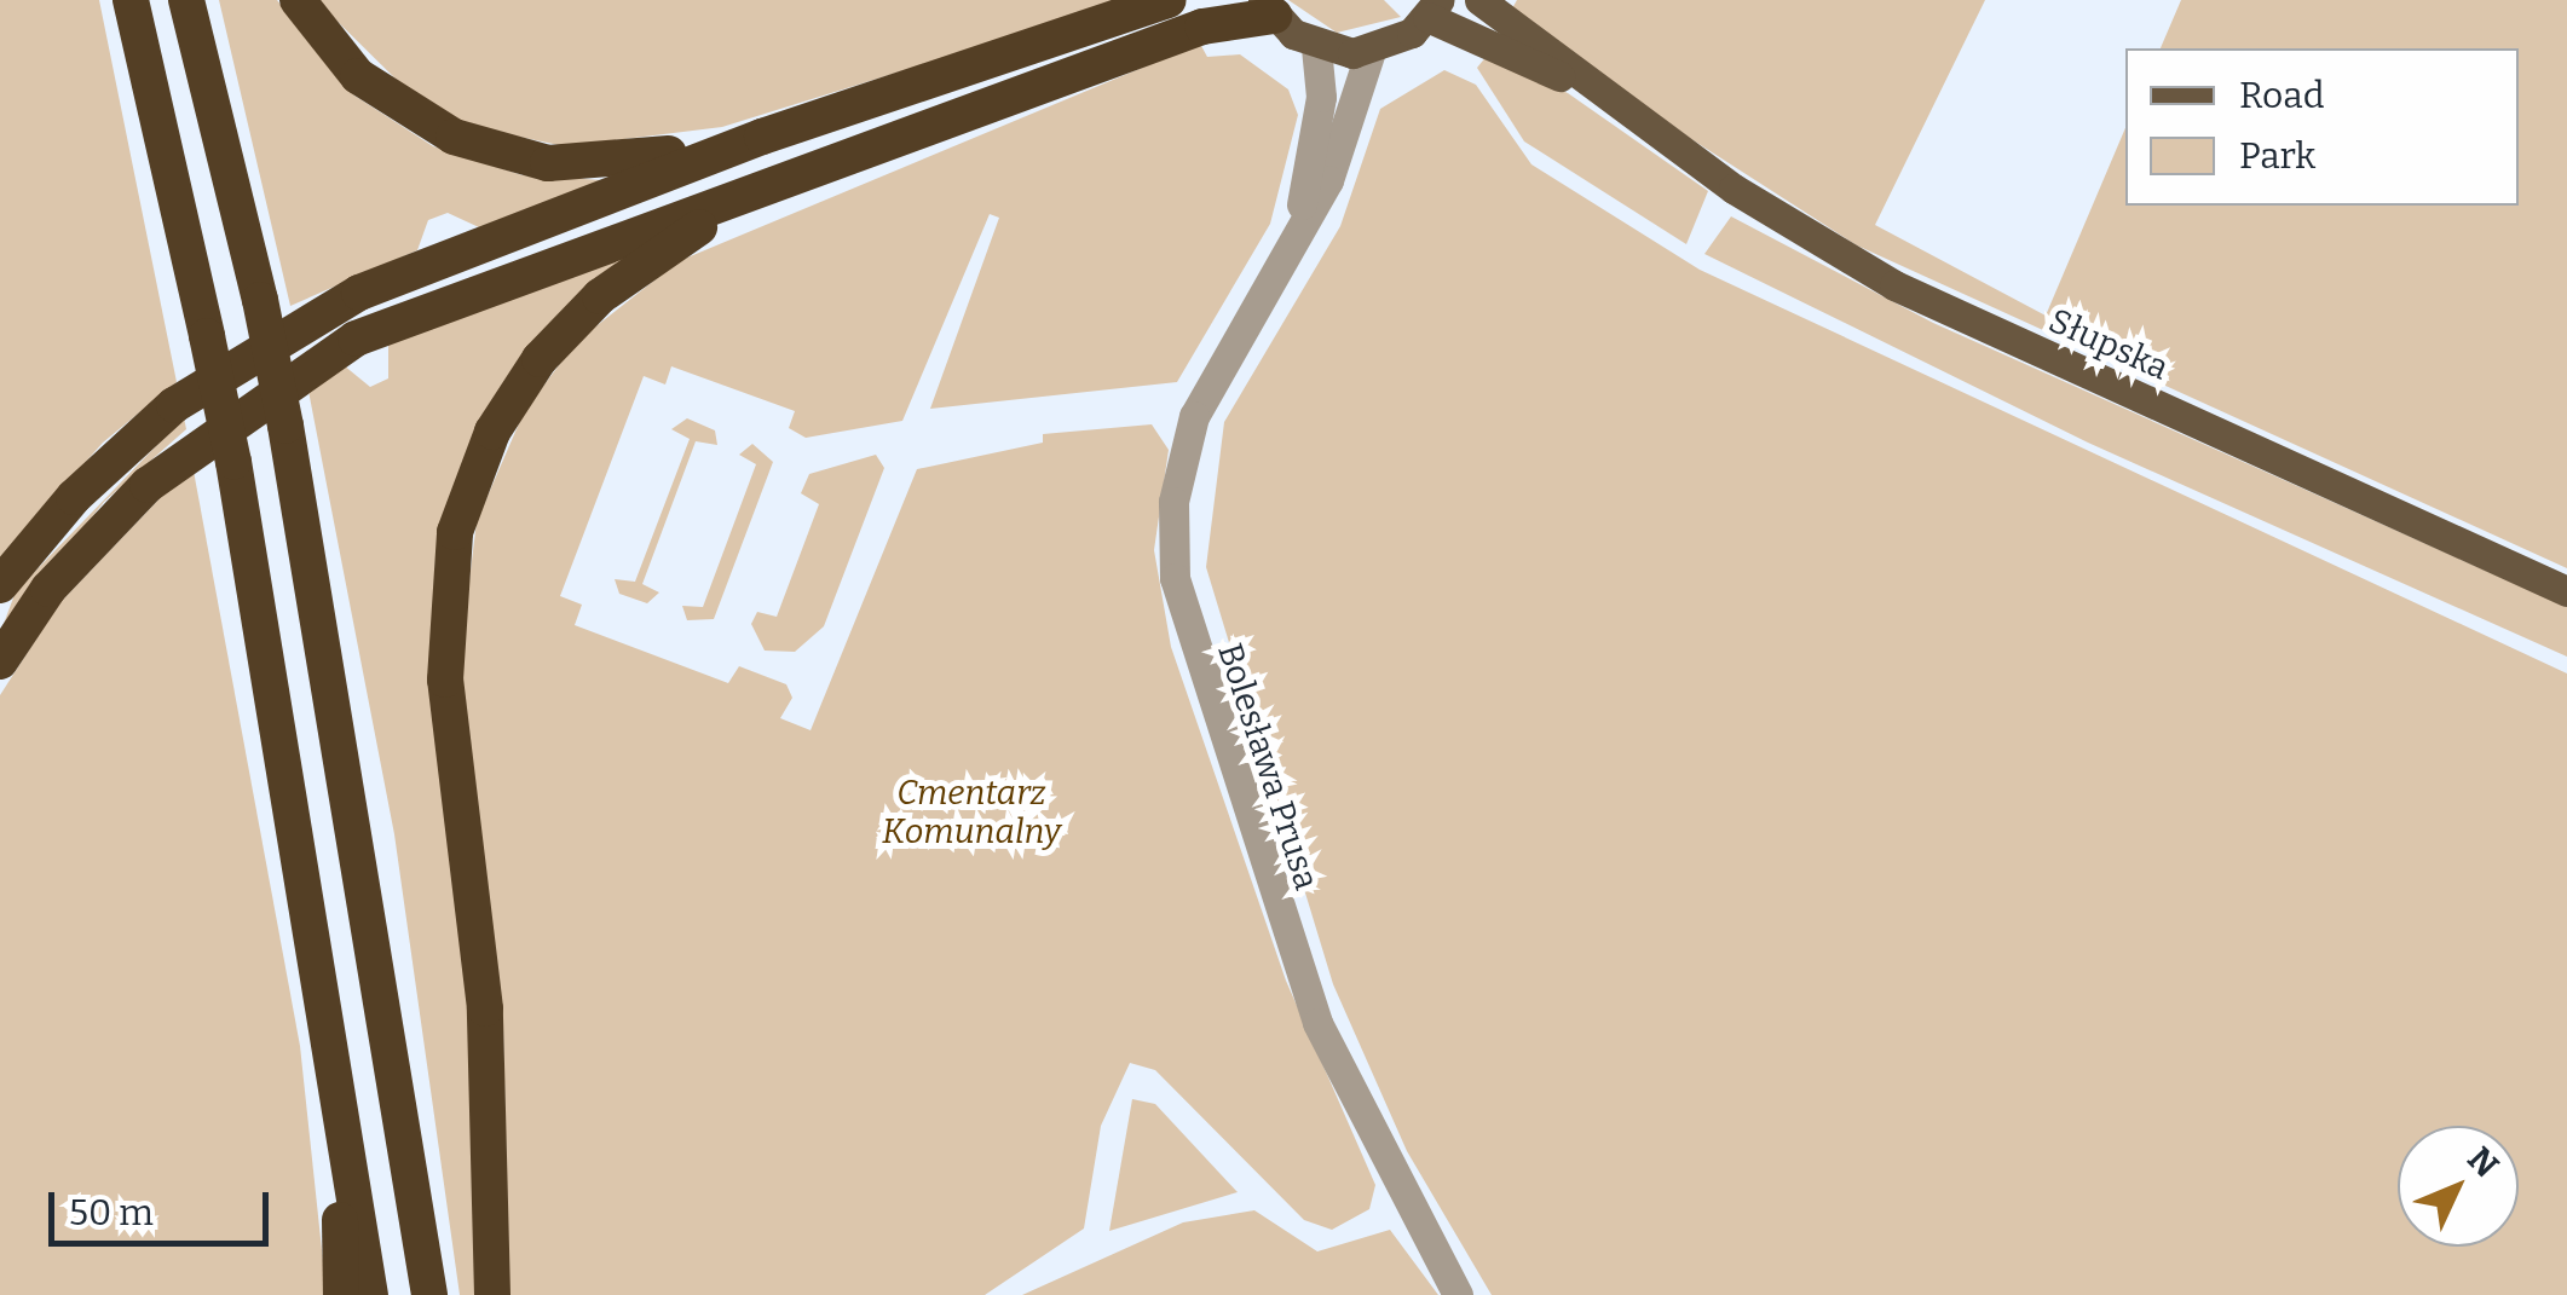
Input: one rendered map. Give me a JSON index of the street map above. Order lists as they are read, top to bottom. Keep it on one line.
{"streets":{"main road":["Słupska"],"street":["Bolesława Prusa"]},"parks":["Cmentarz Komunalny"],"legend":["Road","Park"],"scale_bar":"50 m","north":"top right"}
